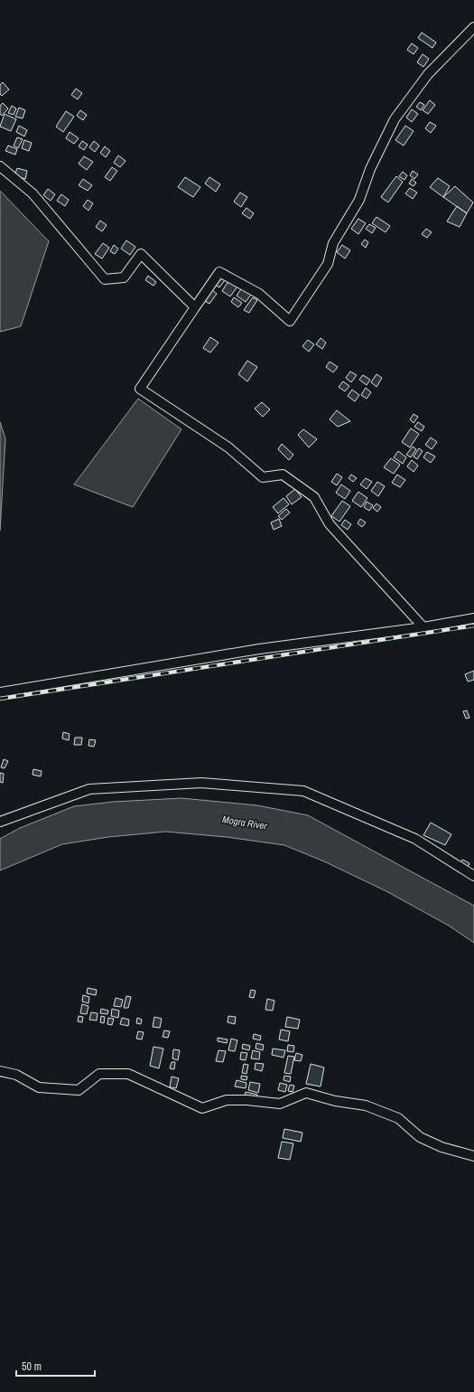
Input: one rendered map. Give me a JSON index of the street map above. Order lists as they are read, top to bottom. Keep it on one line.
{"water":["Mogra River"],"scale_bar":"50 m"}
